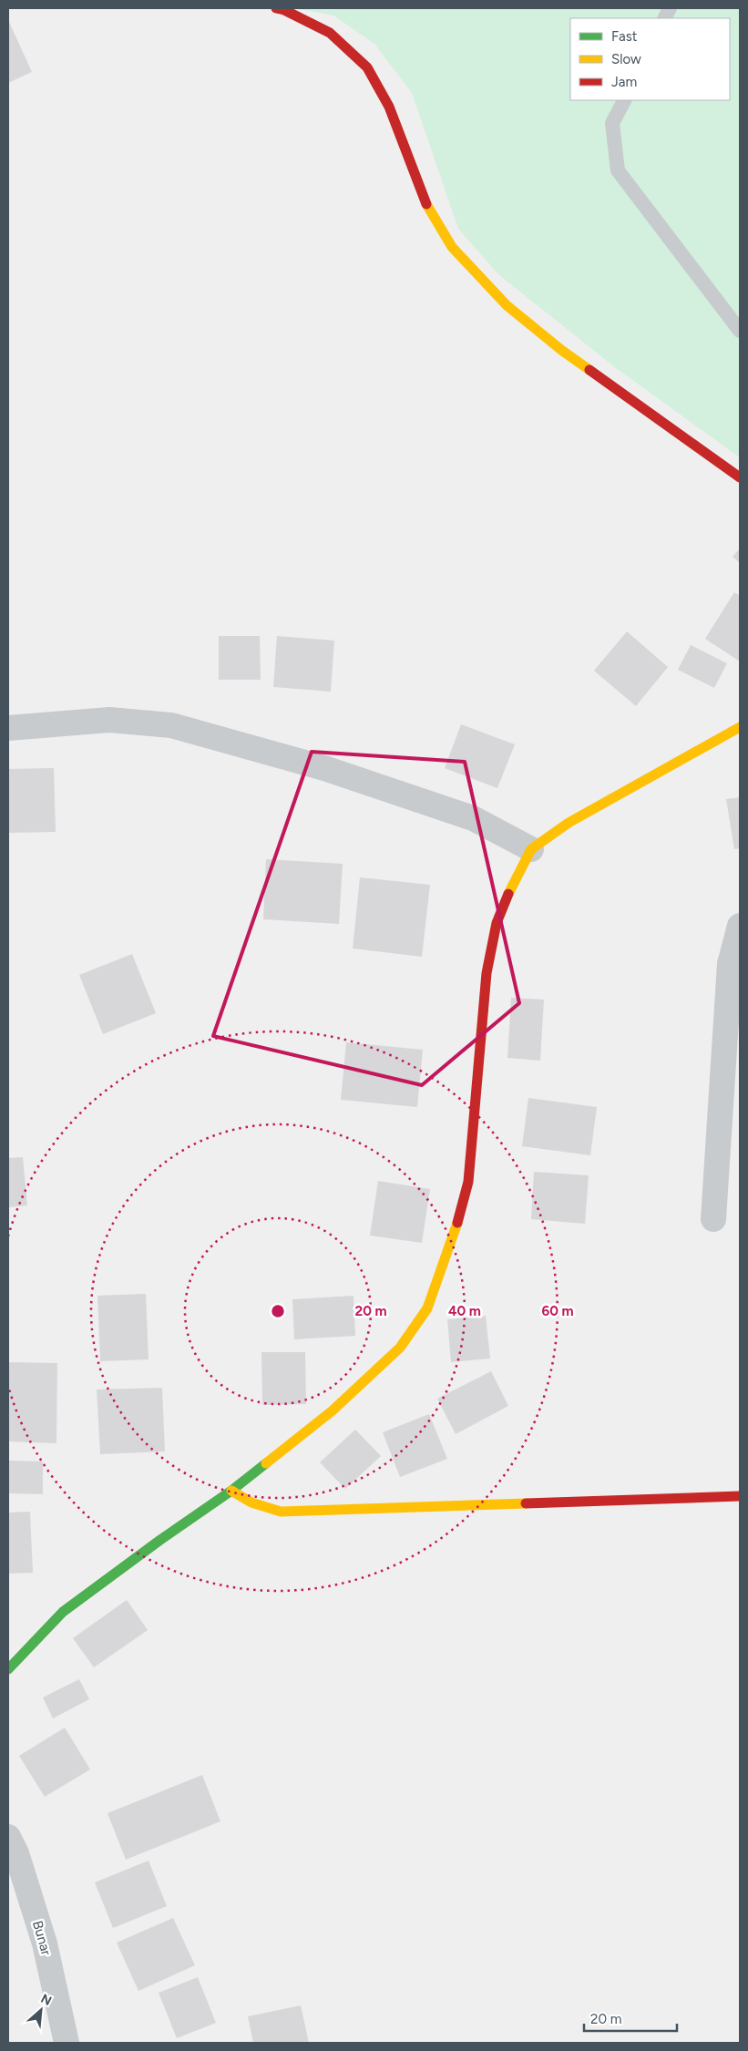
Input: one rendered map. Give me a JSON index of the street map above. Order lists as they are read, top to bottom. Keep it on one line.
{"streets":{"street":["Bunar"]},"legend":["Fast","Slow","Jam"],"scale_bar":"20 m","north":"top right","rings":["20 m","40 m","60 m"]}
